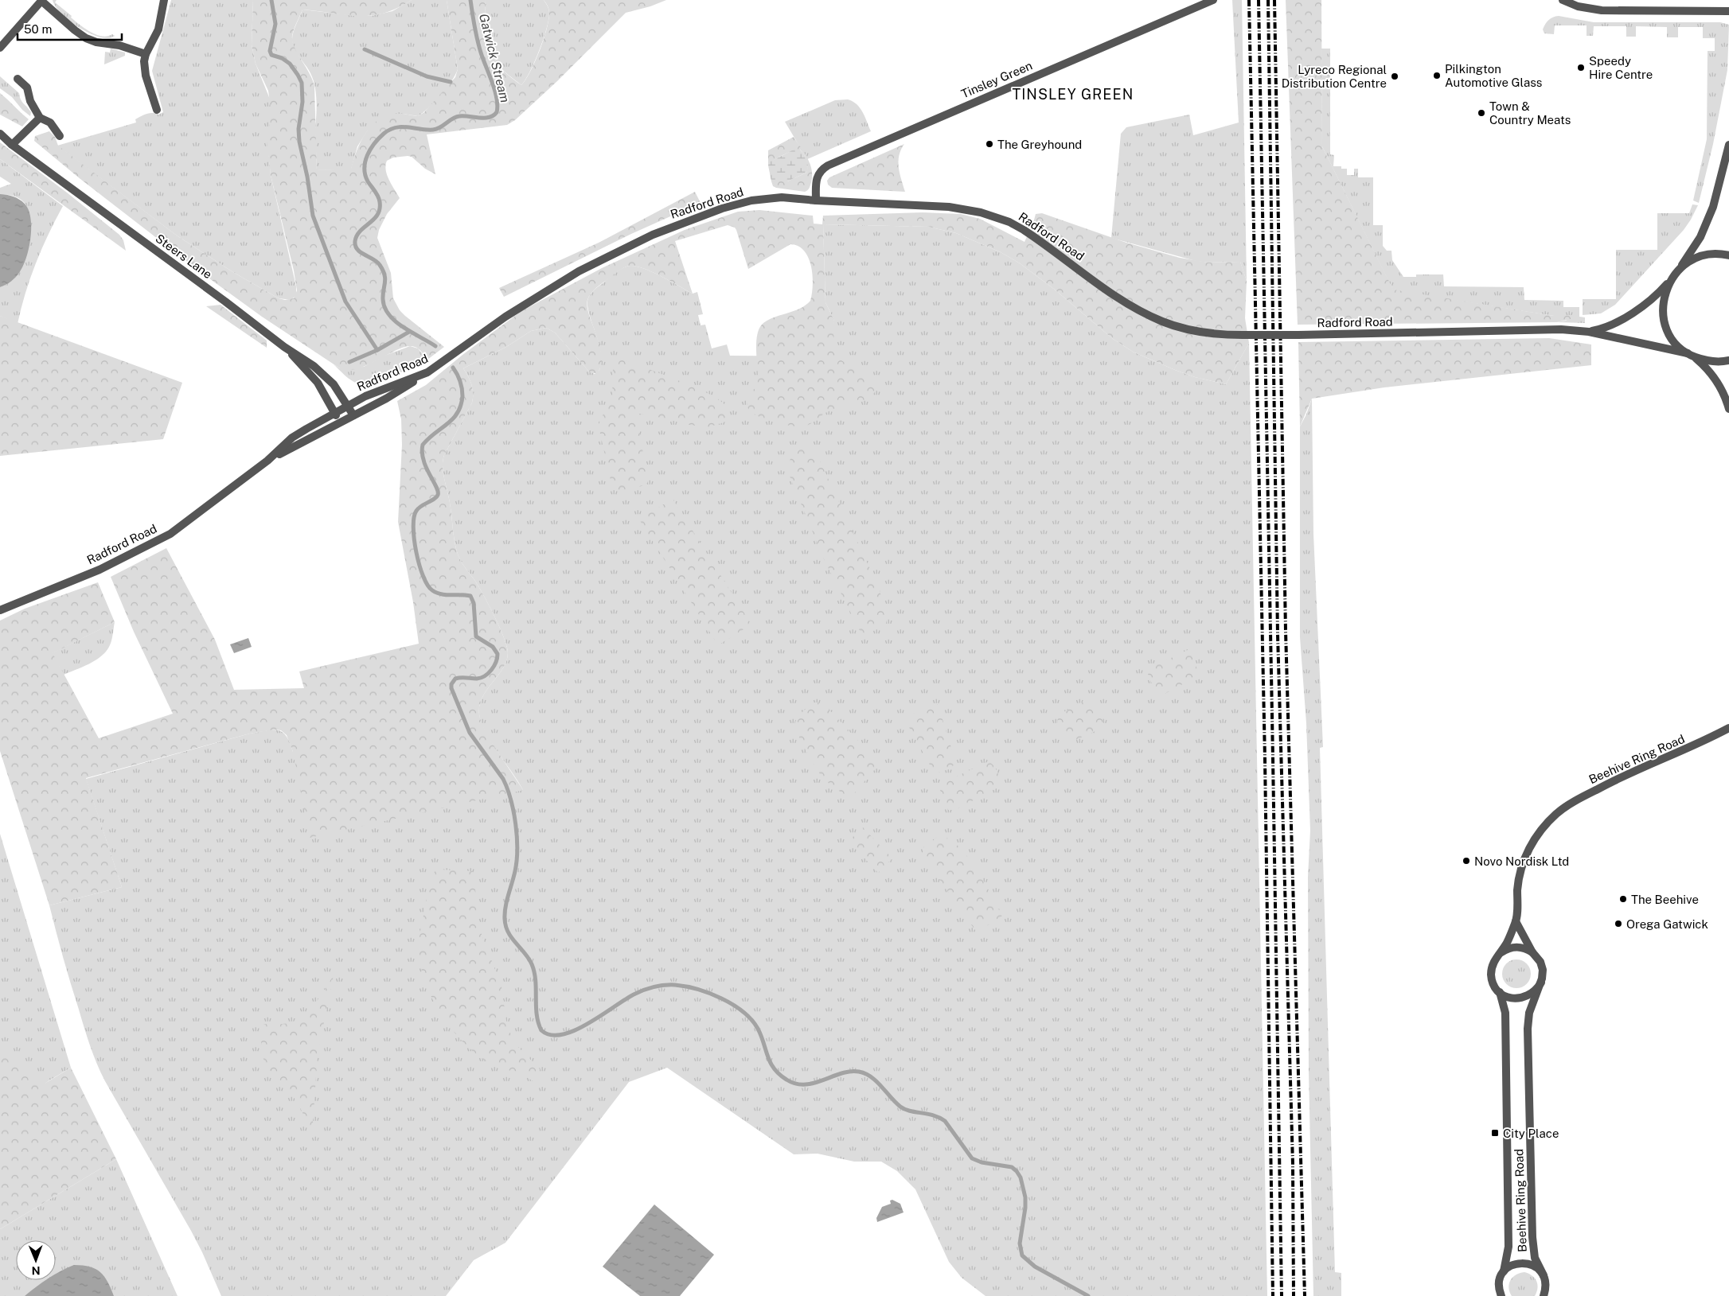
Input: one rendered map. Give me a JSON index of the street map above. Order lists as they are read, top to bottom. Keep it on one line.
{"streets":{"street":["Tinsley Green","Radford Road","Steers Lane","Beehive Ring Road"]},"crossings":[["Tinsley Green","Radford Road"],["Radford Road","Steers Lane"]],"districts":["TINSLEY GREEN"],"water":["Gatwick Stream"],"places":{"other":["Speedy Hire Centre","Pilkington Automotive Glass","Lyreco Regional Distribution Centre","Town & Country Meats","The Greyhound","Novo Nordisk Ltd","The Beehive","Orega Gatwick"],"transit":["City Place"]},"scale_bar":"50 m","north":"bottom"}
